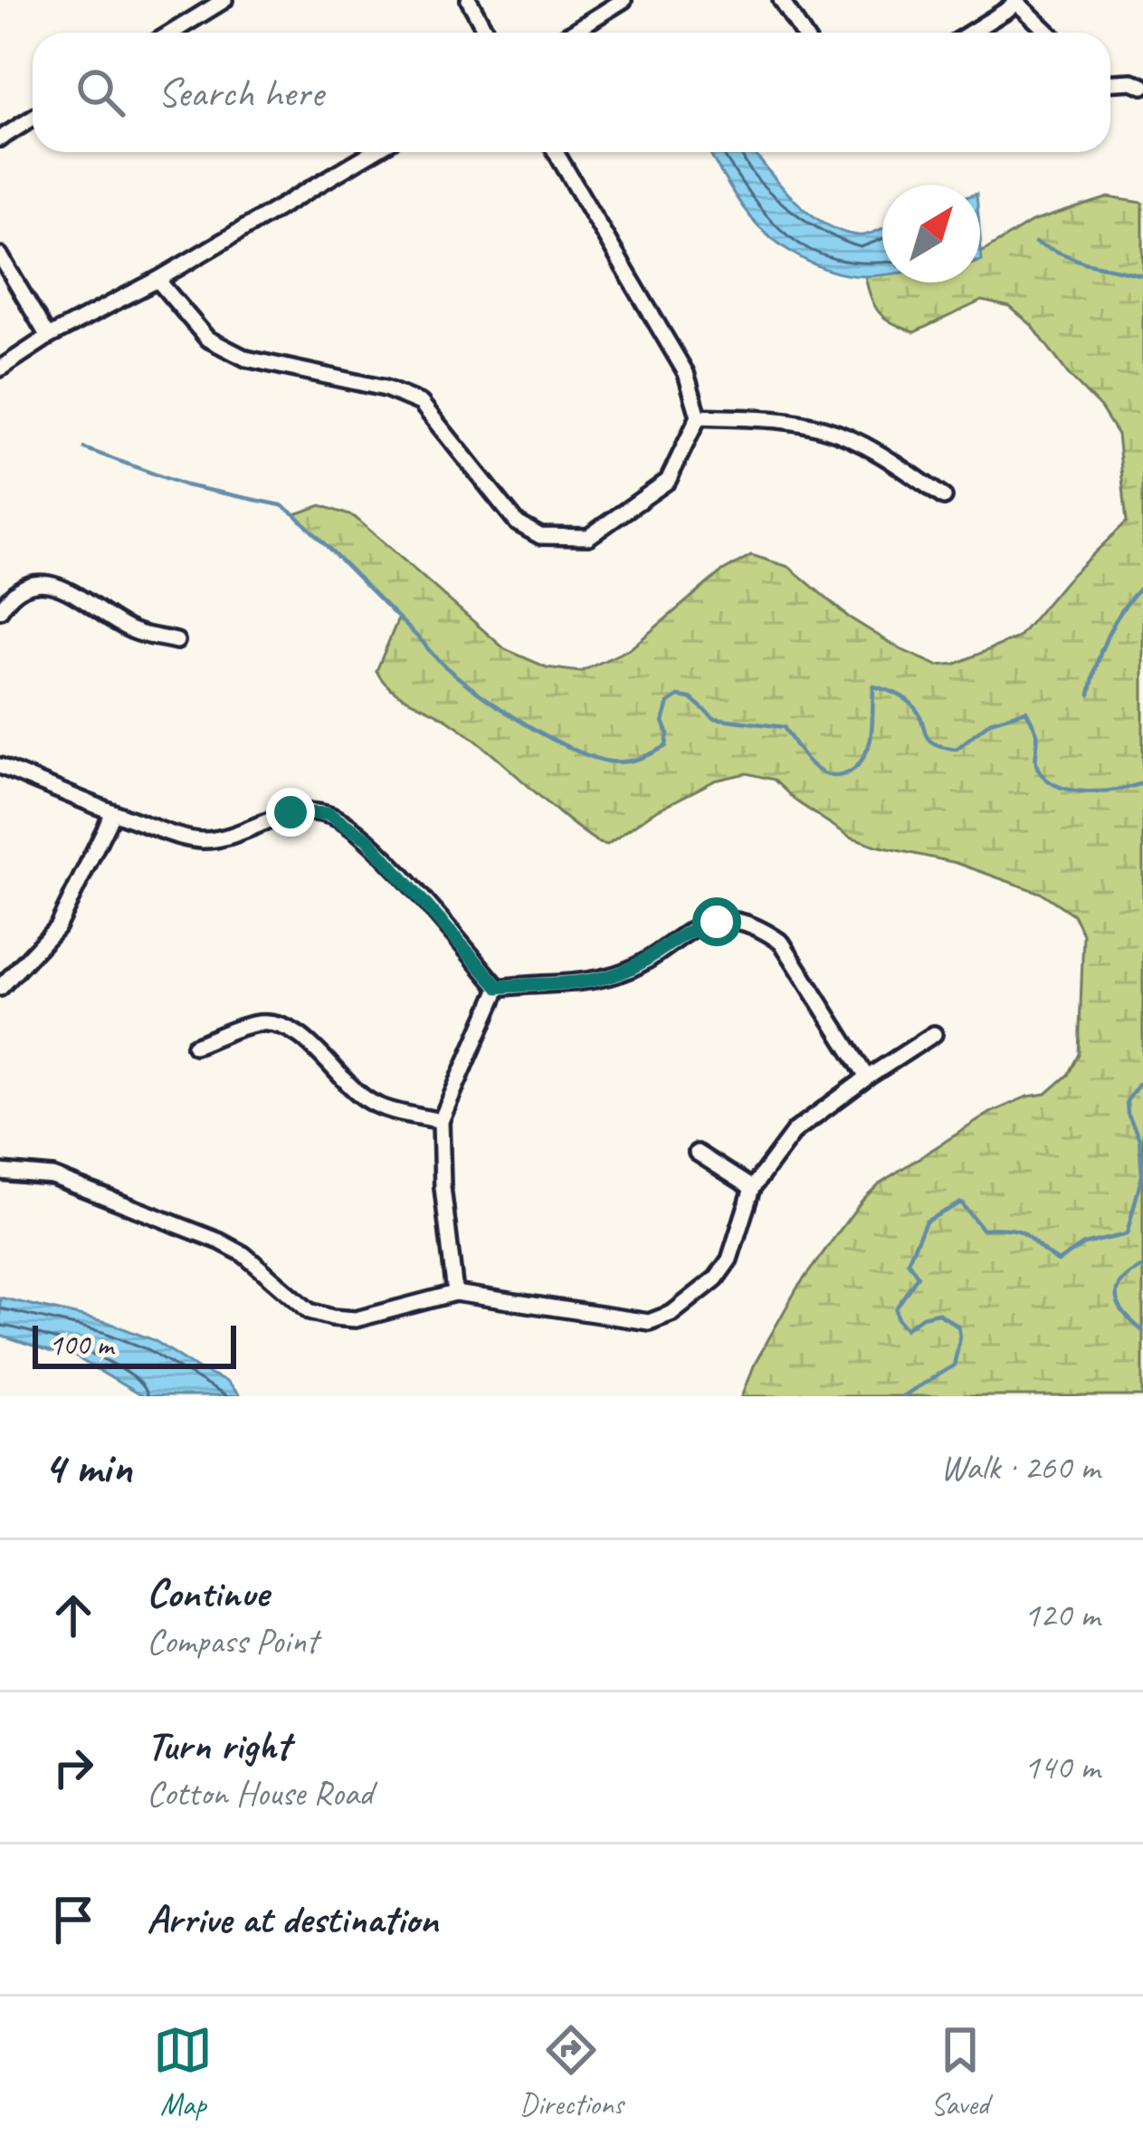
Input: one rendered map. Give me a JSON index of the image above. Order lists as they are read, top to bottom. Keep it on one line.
{"scale_bar":"100 m","north":"top right","page":{"search":"Search here","scale":"100 m","heading":["4 min","Walk · 260 m"],"list":[["Continue","Compass Point","120 m"],["Turn right","Cotton House Road","140 m"],"Arrive at destination"],"nav":["Map","Directions","Saved"]}}
